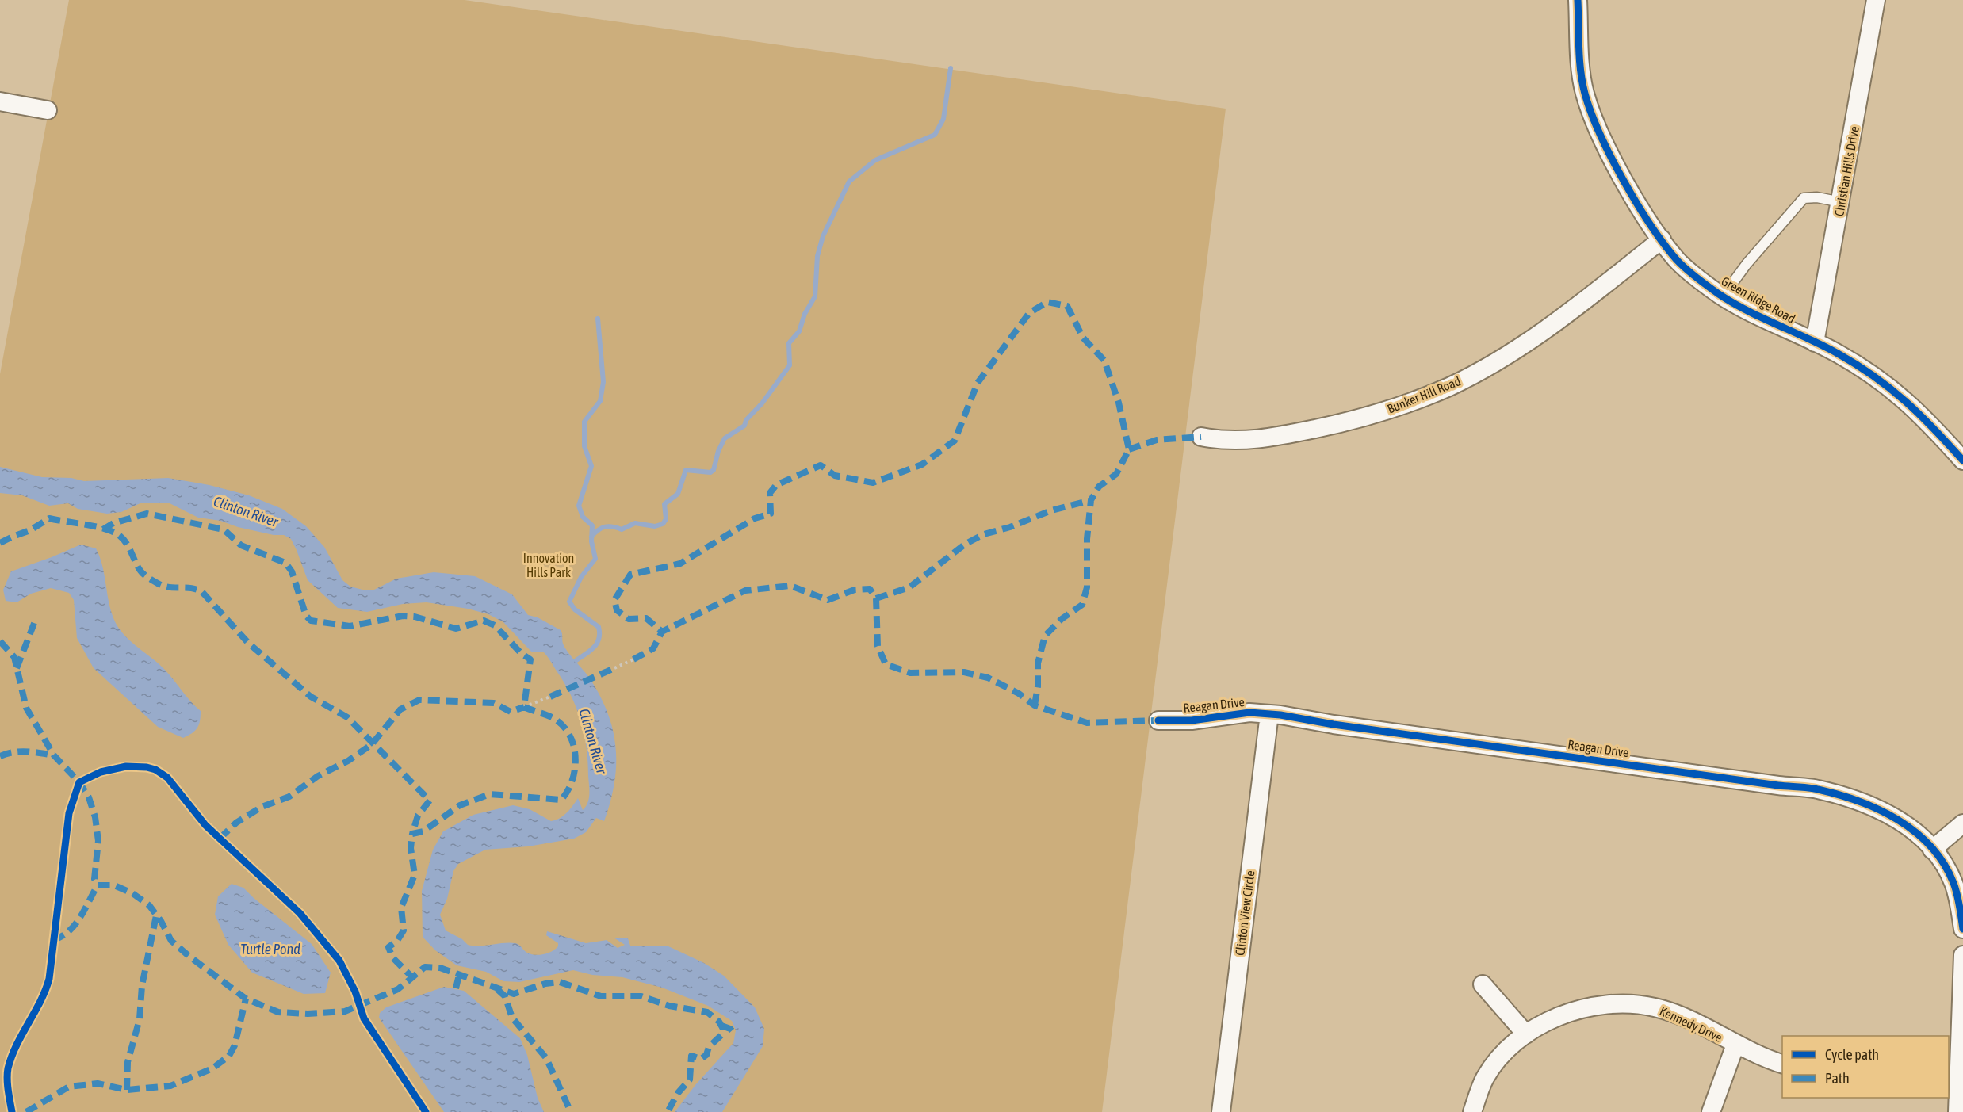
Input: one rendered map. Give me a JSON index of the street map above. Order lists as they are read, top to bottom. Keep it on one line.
{"streets":{"street":["Christian Hills Drive","Green Ridge Road","Bunker Hill Road","Reagan Drive","Clinton View Circle","Kennedy Drive"]},"crossings":[["Christian Hills Drive","Green Ridge Road"],["Green Ridge Road","Bunker Hill Road"],["Reagan Drive","Clinton View Circle"]],"water":["Clinton River","Turtle Pond"],"parks":["Innovation Hills Park"],"legend":["Cycle path","Path"]}
